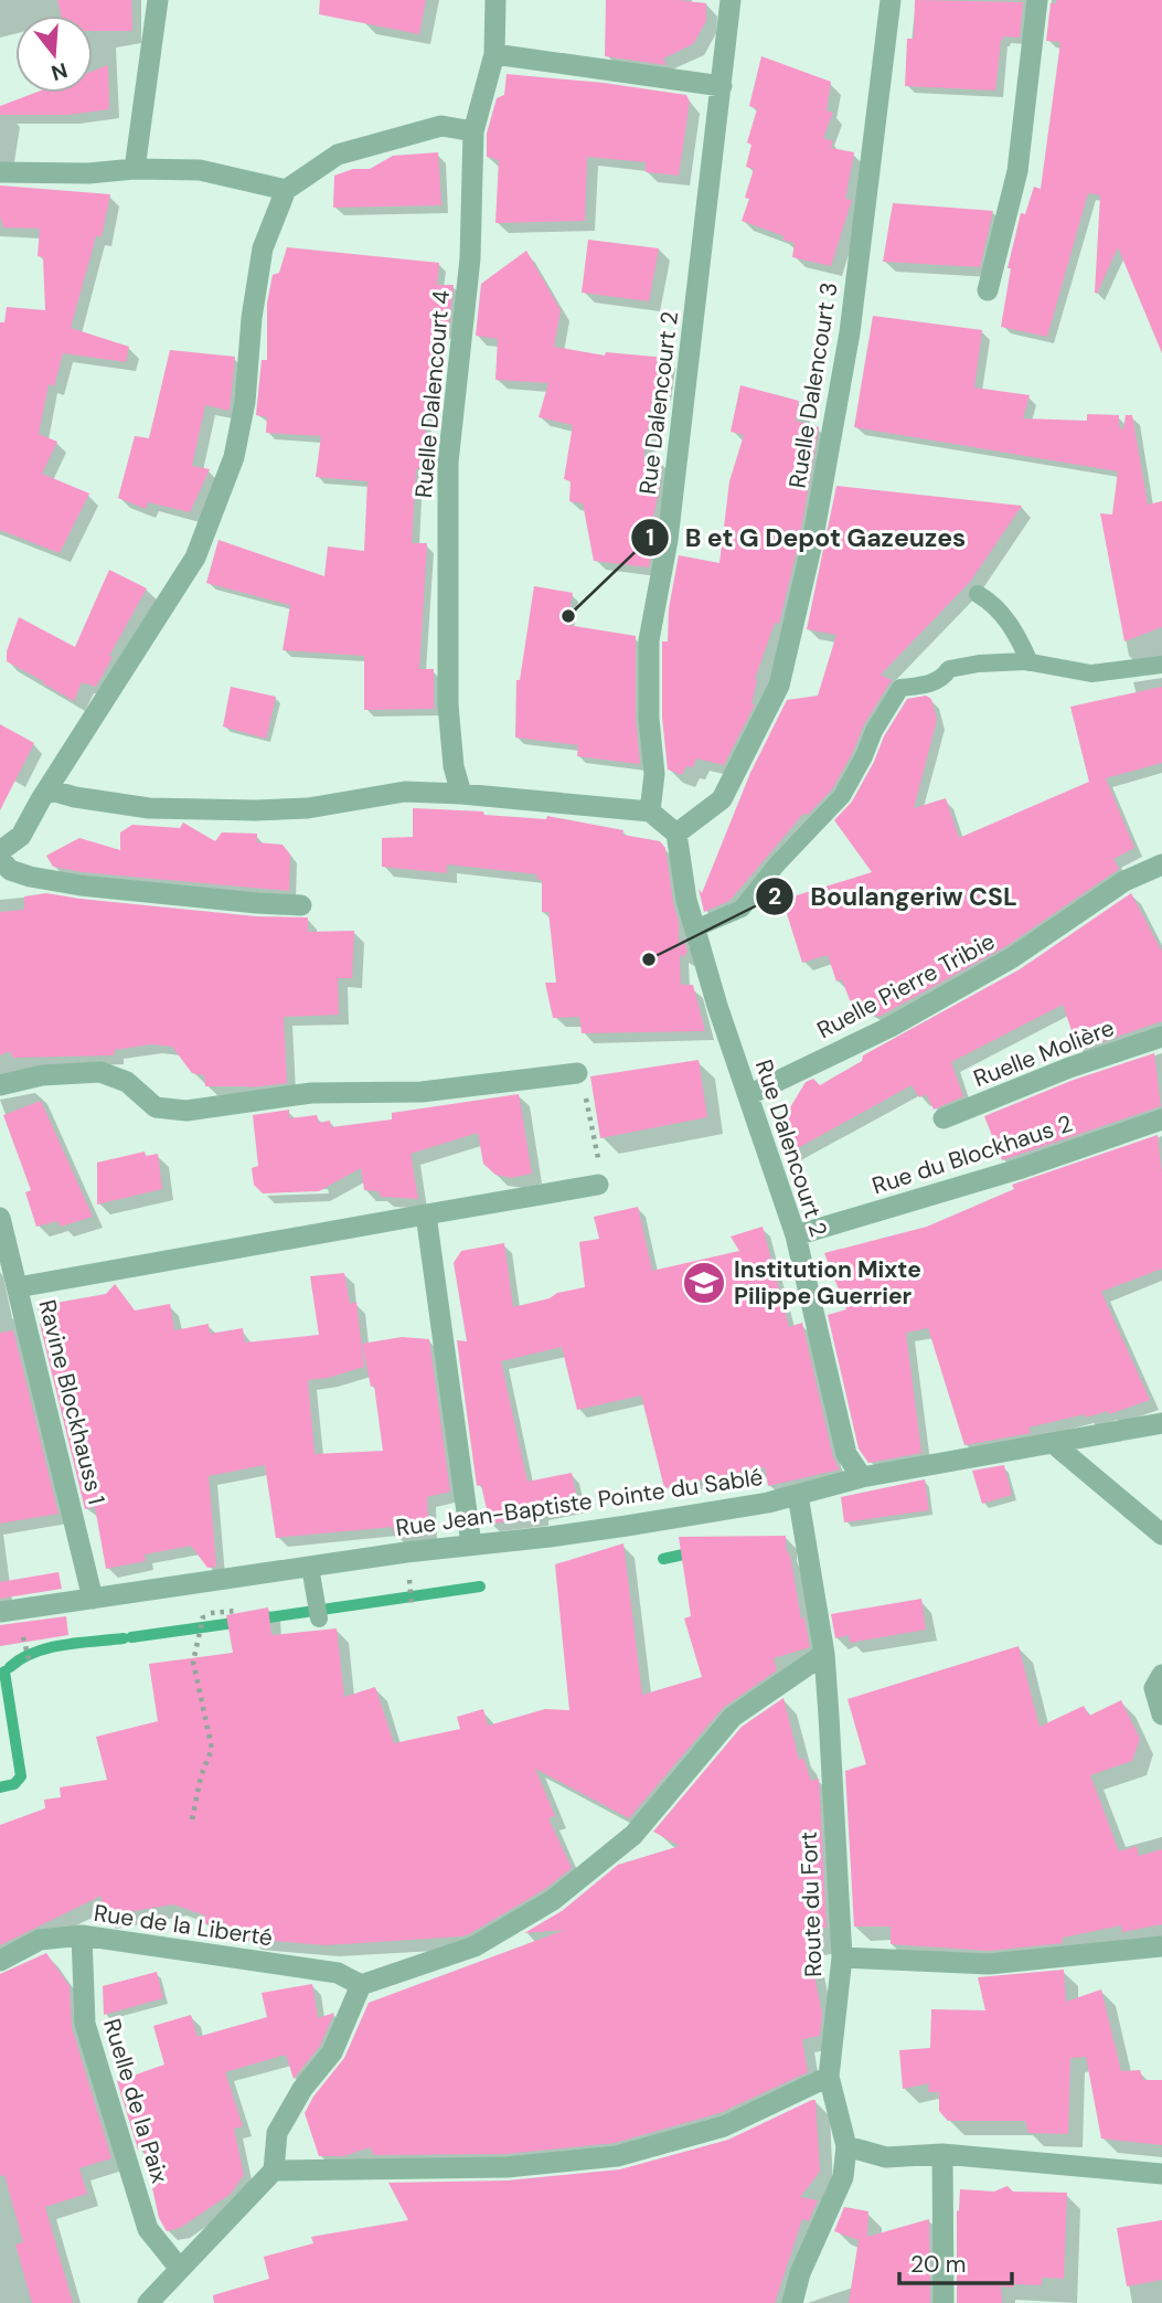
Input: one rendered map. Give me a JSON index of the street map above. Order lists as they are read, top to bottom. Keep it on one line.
{"streets":{"street":["Ruelle Dalencourt 3","Ruelle Dalencourt 4","Rue Dalencourt 2","Ruelle Pierre Tribie","Ruelle Molière","Rue du Blockhaus 2","Ravine Blockhauss 1","Rue Jean-Baptiste Pointe du Sablé","Route du Fort","Rue de la Liberté","Ruelle de la Paix"]},"crossings":[["Ruelle Dalencourt 3","Rue Dalencourt 2"],["Rue Dalencourt 2","Ruelle Pierre Tribie"],["Rue Dalencourt 2","Rue du Blockhaus 2"],["Rue Dalencourt 2","Rue Jean-Baptiste Pointe du Sablé"],["Ravine Blockhauss 1","Rue Jean-Baptiste Pointe du Sablé"],["Rue Jean-Baptiste Pointe du Sablé","Route du Fort"],["Rue de la Liberté","Ruelle de la Paix"]],"places":{"other":["B et G Depot Gazeuzes","Boulangeriw CSL"],"school or university":["Institution Mixte Pilippe Guerrier"]},"scale_bar":"20 m","north":"bottom"}
